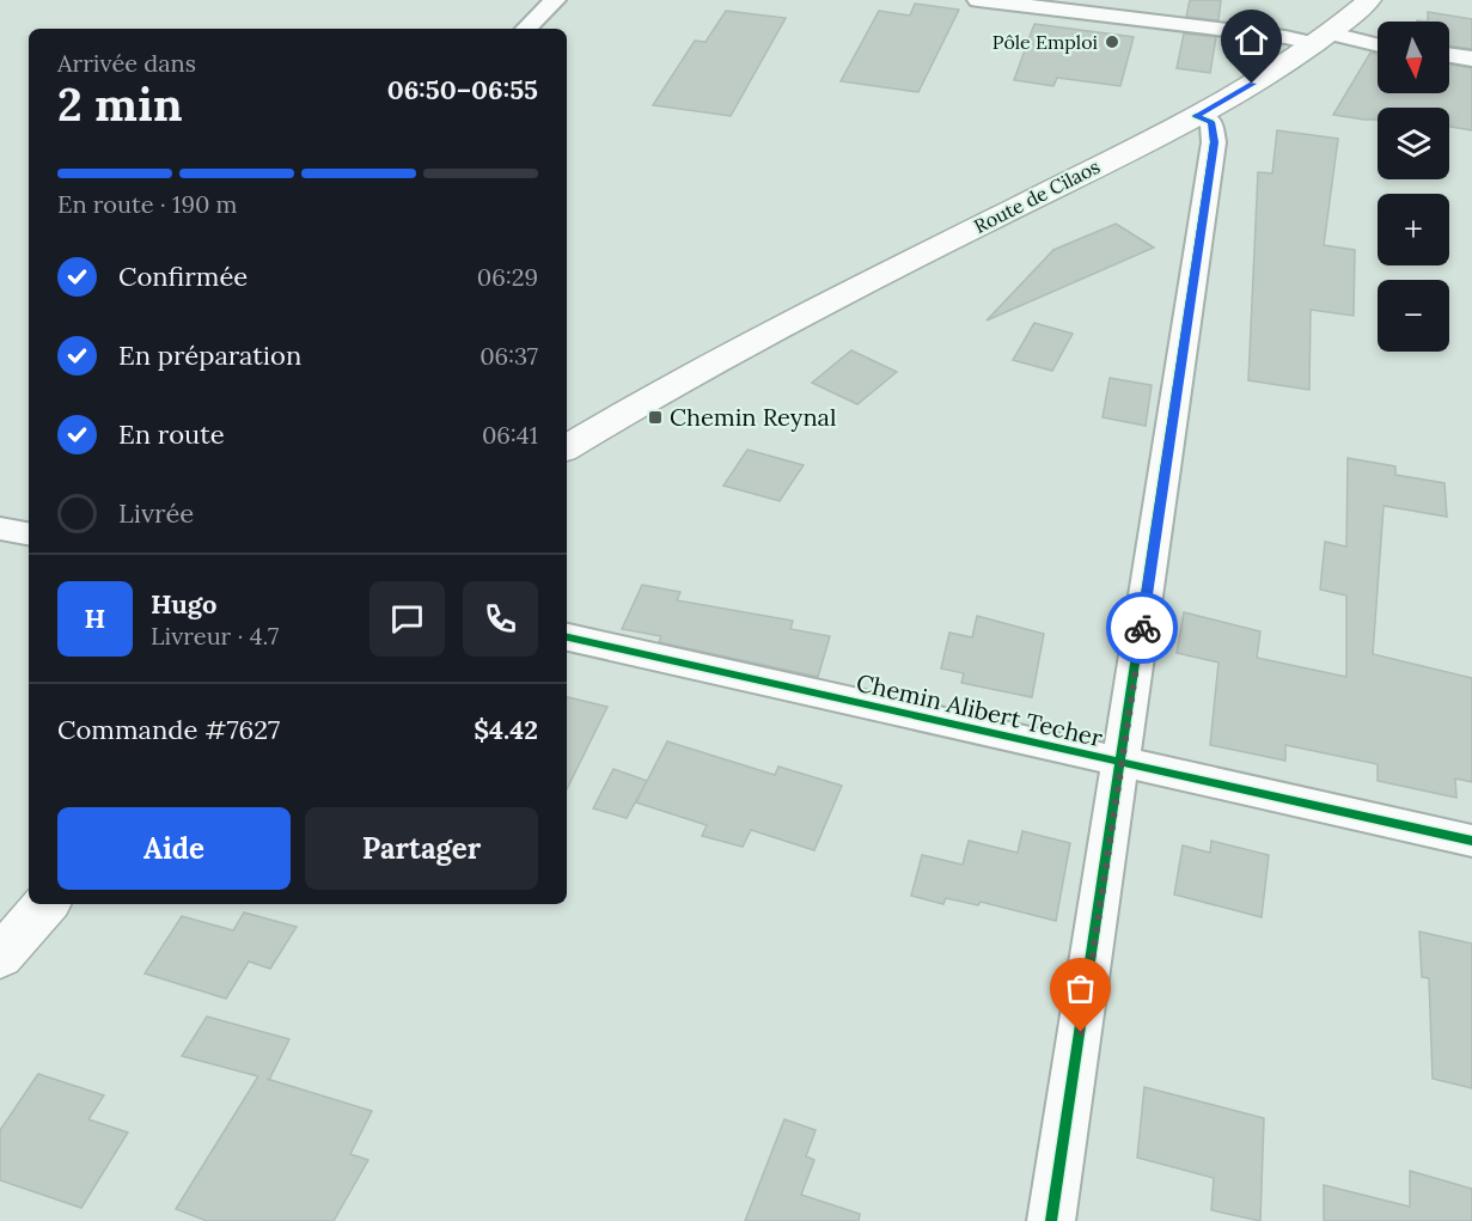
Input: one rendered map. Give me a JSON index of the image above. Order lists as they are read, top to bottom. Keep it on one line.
{"streets":{"main road":["Route de Cilaos"],"street":["Chemin Alibert Techer"]},"places":{"other":["Pôle Emploi"],"transit":["Chemin Reynal"]},"north":"bottom","page":{"map_buttons":["+","−"],"heading":["2 min","Arrivée dans","06:50–06:55"],"panel":["Hugo","Livreur · 4.7","Commande #7627","$4.42"],"bar":"En route · 190 m","list":[["Confirmée","06:29"],["En préparation","06:37"],["En route","06:41"],"Livrée"],"round":"H","buttons":["Aide","Partager"]}}
